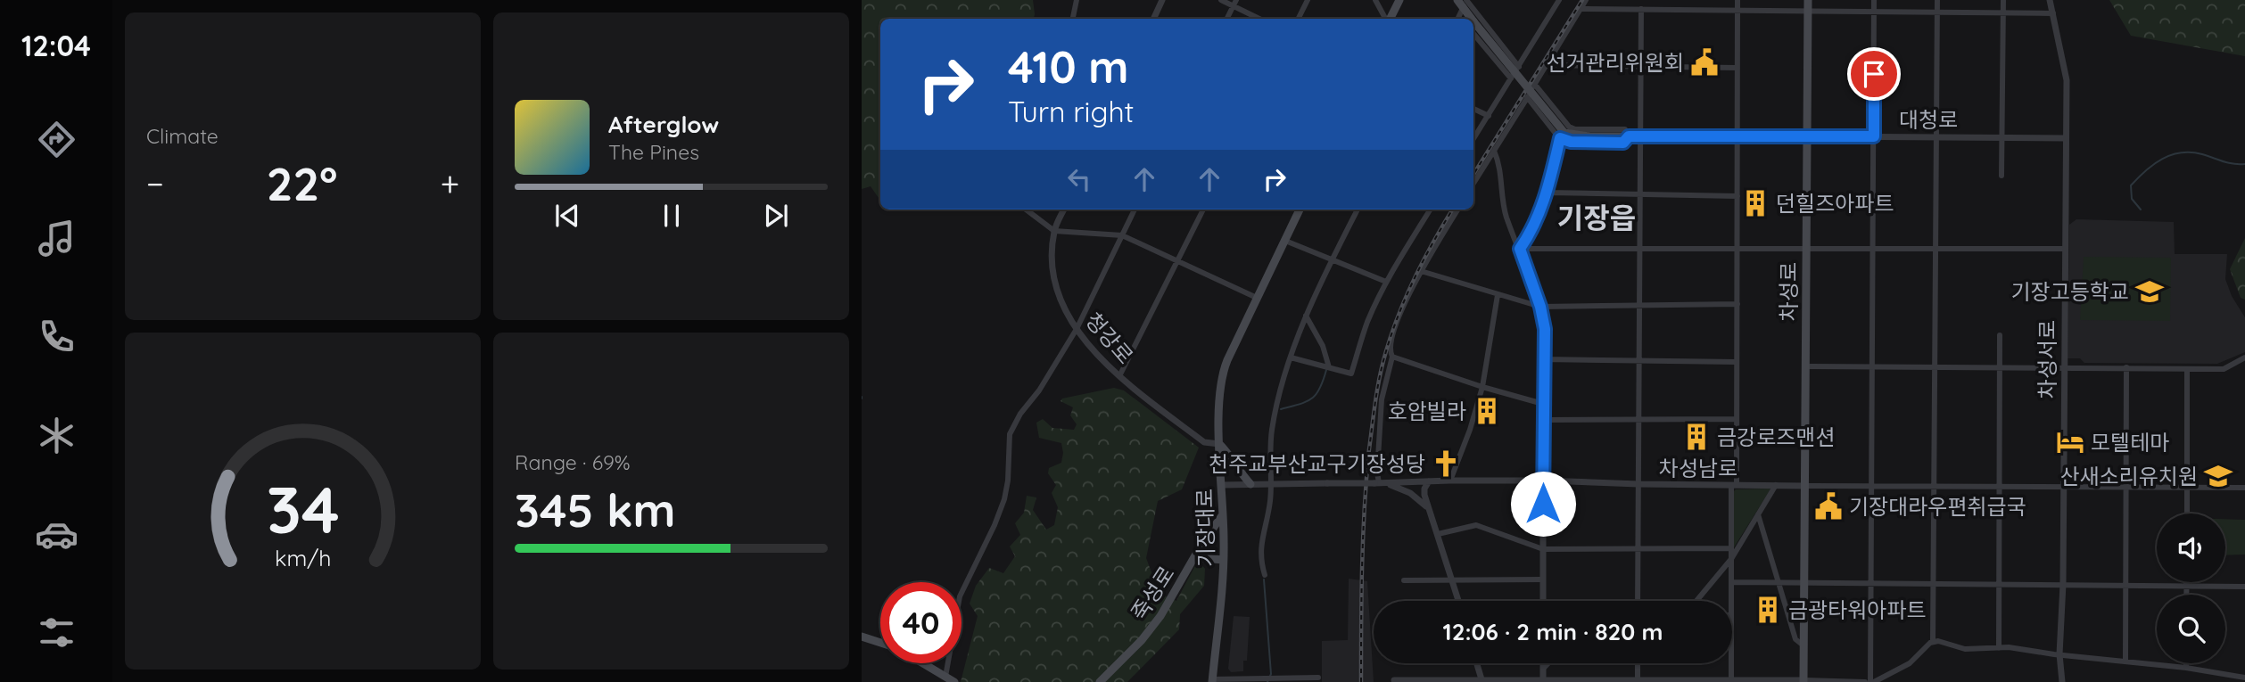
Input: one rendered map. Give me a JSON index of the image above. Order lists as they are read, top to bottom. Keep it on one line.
{"streets":{"main road":["대청로","차성로","기장대로","죽성로"],"street":["청강로","차성서로","차성남로"]},"crossings":[["대청로","차성로"],["대청로","차성서로"],["차성로","차성남로"],["청강로","기장대로"],["차성서로","차성남로"],["차성남로","기장대로"],["기장대로","죽성로"]],"districts":["기장읍"],"places":{"public building":["선거관리위원회","기장대라우편취급국"],"building":["던힐즈아파트","호암빌라","금강로즈맨션","금광타워아파트"],"school or university":["기장고등학교","산새소리유치원"],"hotel":["모텔테마"],"church":["천주교부산교구기장성당"]},"page":{"tabs":"12:04","tile":["Climate",["Range · 69%","345 km"]],"turn":["410 m","Turn right"],"song":["Afterglow","The Pines"],"heat":["−","22°","+"],"limit":"40","trip":"12:06 · 2 min · 820 m","gauge":["34","km/h"]}}
